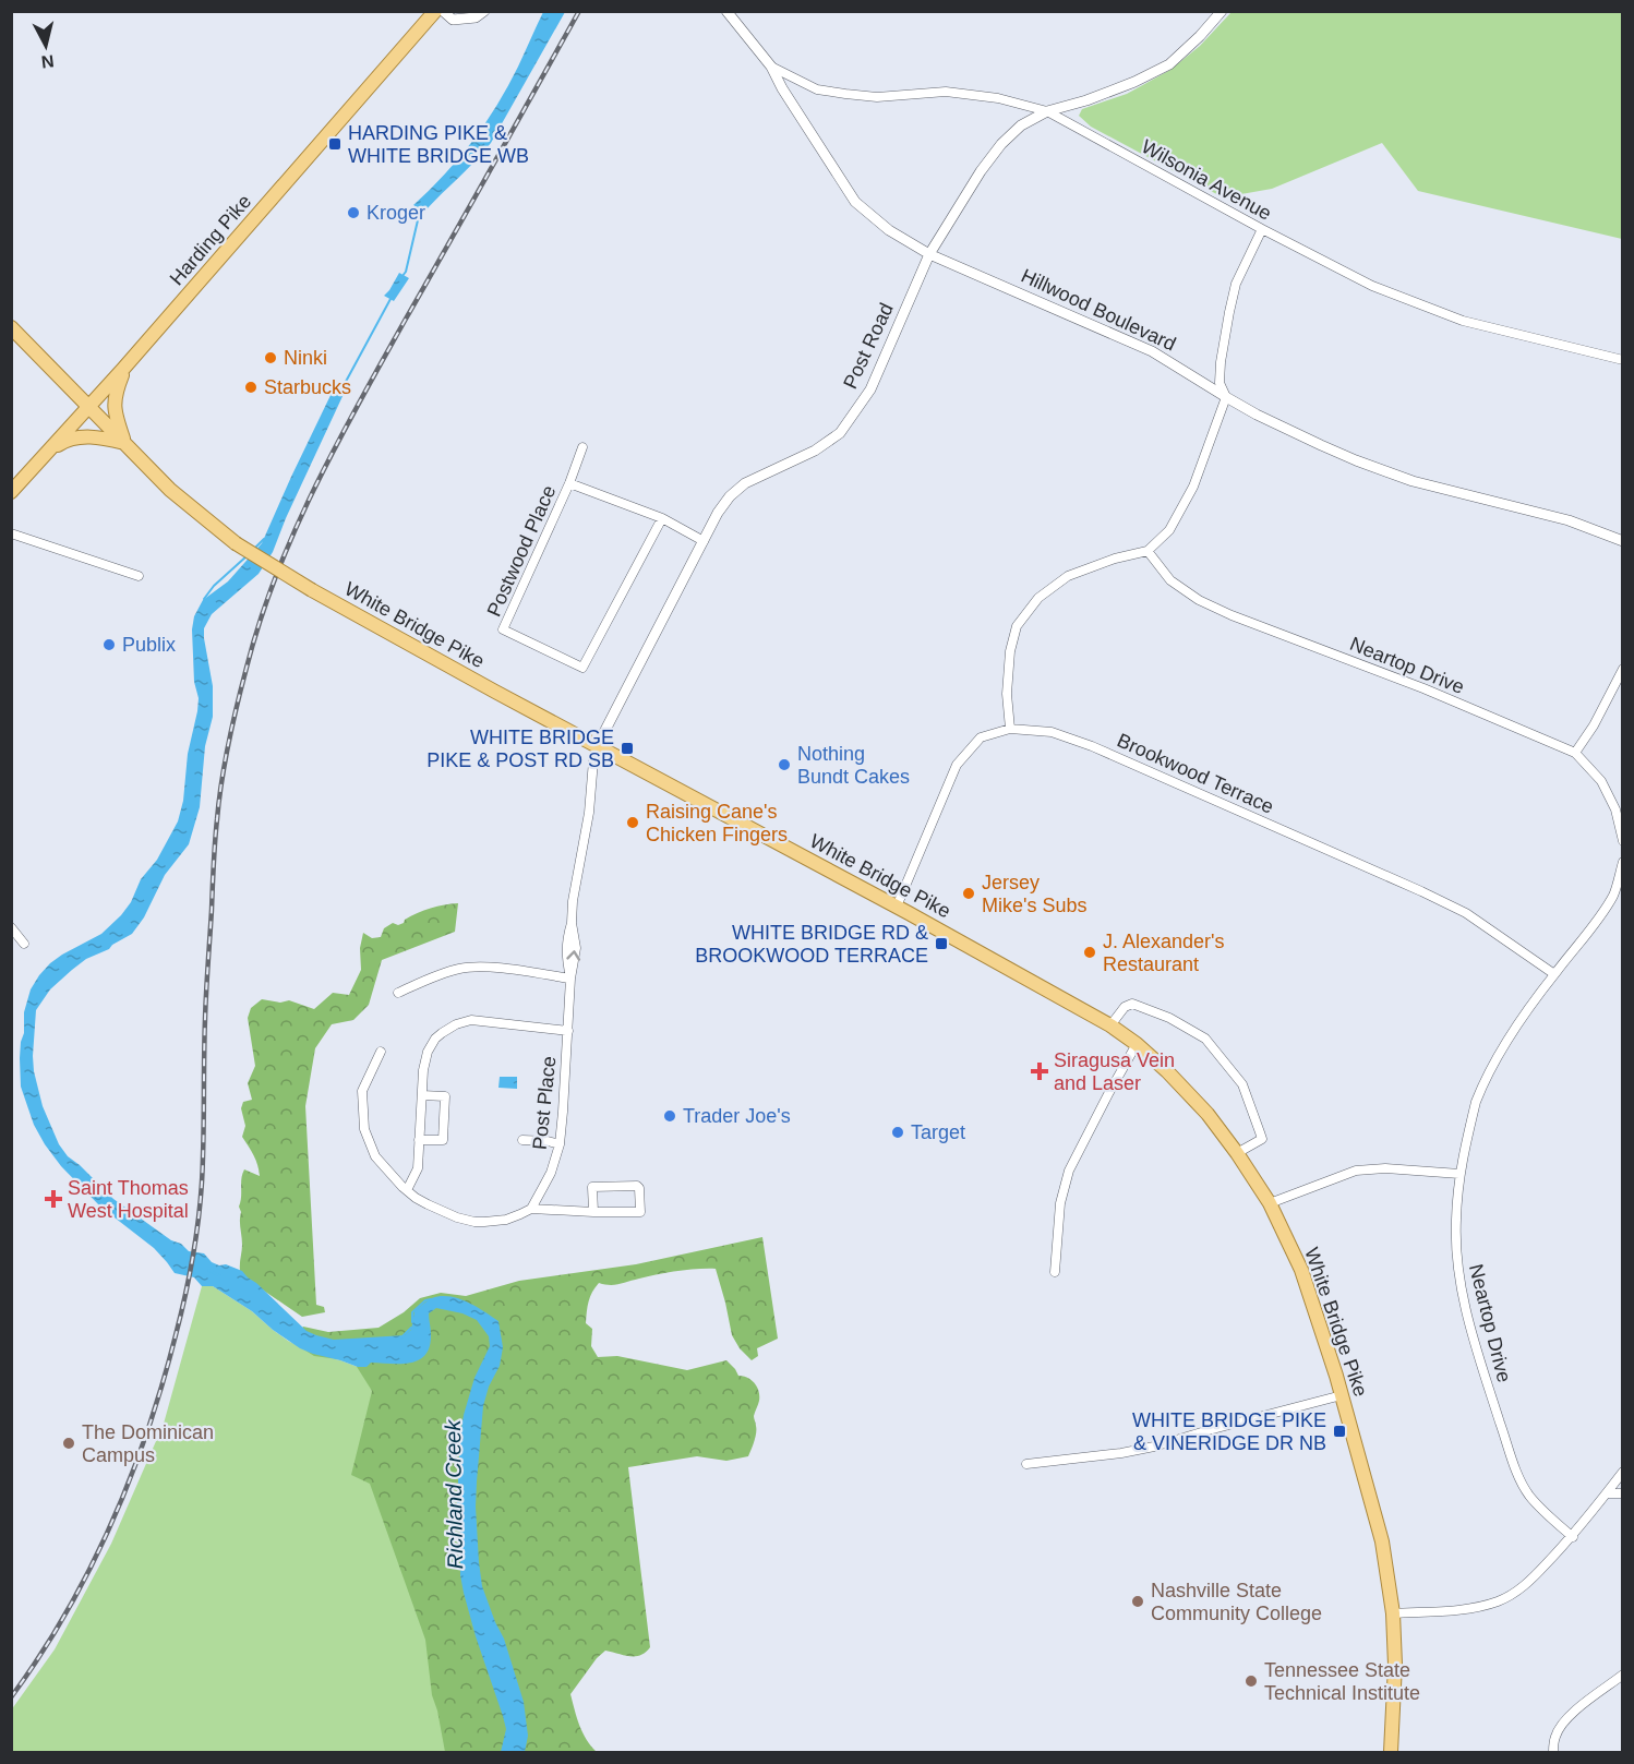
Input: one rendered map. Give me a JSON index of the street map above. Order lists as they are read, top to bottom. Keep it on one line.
{"streets":{"main road":["Harding Pike","White Bridge Pike"],"street":["Wilsonia Avenue","Hillwood Boulevard","Post Road","Postwood Place","Neartop Drive","Brookwood Terrace","Post Place"]},"crossings":[["Wilsonia Avenue","Hillwood Boulevard"],["Wilsonia Avenue","Post Road"],["Harding Pike","White Bridge Pike"],["Hillwood Boulevard","Post Road"],["Post Road","Postwood Place"],["Post Road","White Bridge Pike"],["Post Road","Post Place"],["White Bridge Pike","Brookwood Terrace"],["White Bridge Pike","Post Place"],["Neartop Drive","Brookwood Terrace"]],"water":["Richland Creek"],"places":{"transit":["HARDING PIKE & WHITE BRIDGE WB","WHITE BRIDGE PIKE & POST RD SB","WHITE BRIDGE RD & BROOKWOOD TERRACE","WHITE BRIDGE PIKE & VINERIDGE DR NB"],"other":["Kroger","Ninki","Starbucks","Publix","Nothing Bundt Cakes","Raising Cane's Chicken Fingers","Jersey Mike's Subs","J. Alexander's Restaurant","Trader Joe's","Target","The Dominican Campus","Nashville State Community College","Tennessee State Technical Institute"],"health":["Siragusa Vein and Laser","Saint Thomas West Hospital"]},"north":"bottom"}
